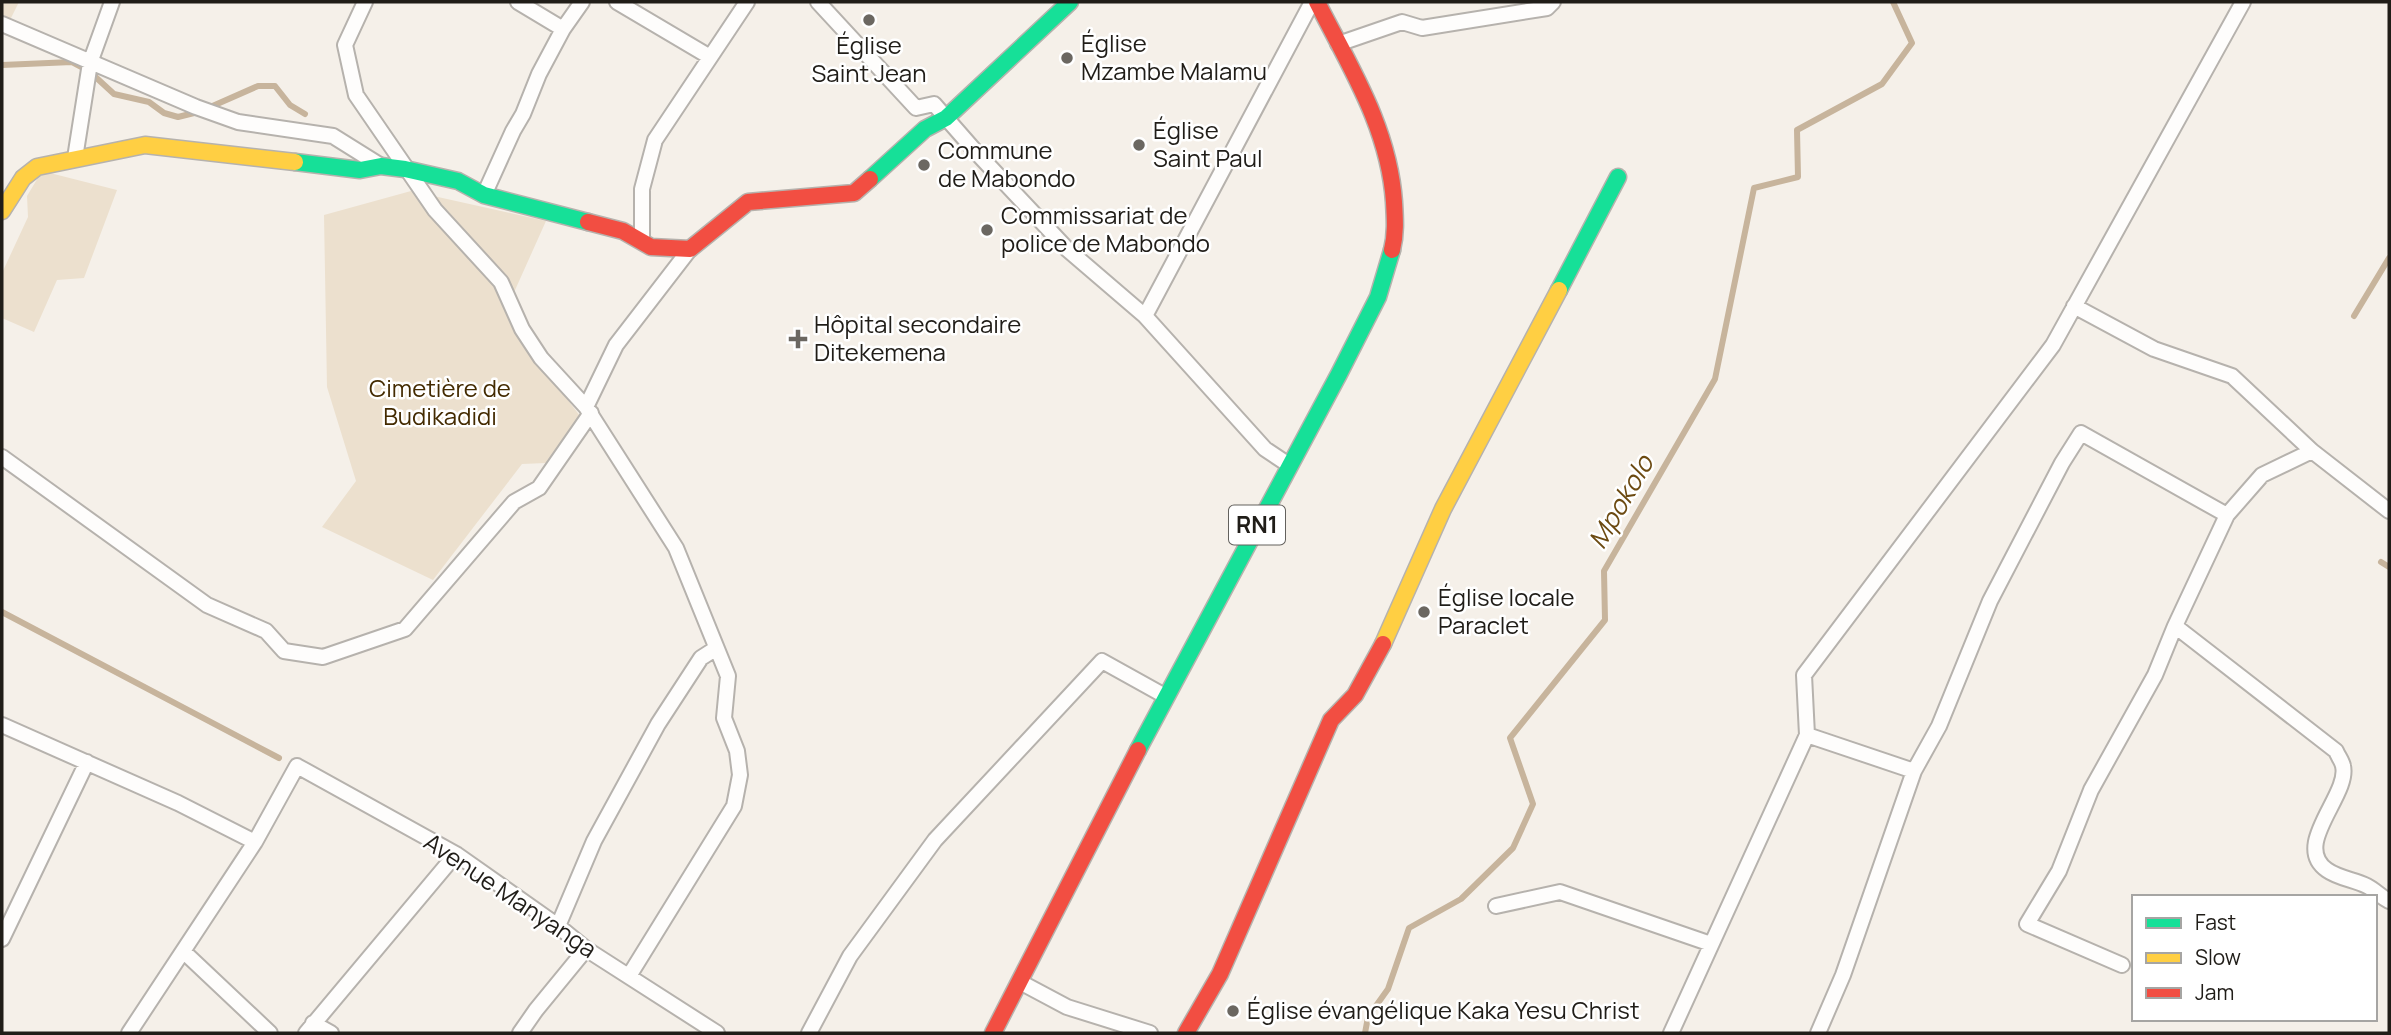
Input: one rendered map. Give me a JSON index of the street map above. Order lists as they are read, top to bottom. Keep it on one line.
{"streets":{"main road":["RN1"],"street":["Avenue Manyanga"]},"water":["Mpokolo"],"parks":["Cimetière de Budikadidi"],"places":{"other":["Église Saint Jean","Église Mzambe Malamu","Église Saint Paul","Commune de Mabondo","Commissariat de police de Mabondo","Église locale Paraclet","Église évangélique Kaka Yesu Christ"],"health":["Hôpital secondaire Ditekemena"]},"legend":["Fast","Slow","Jam"]}
